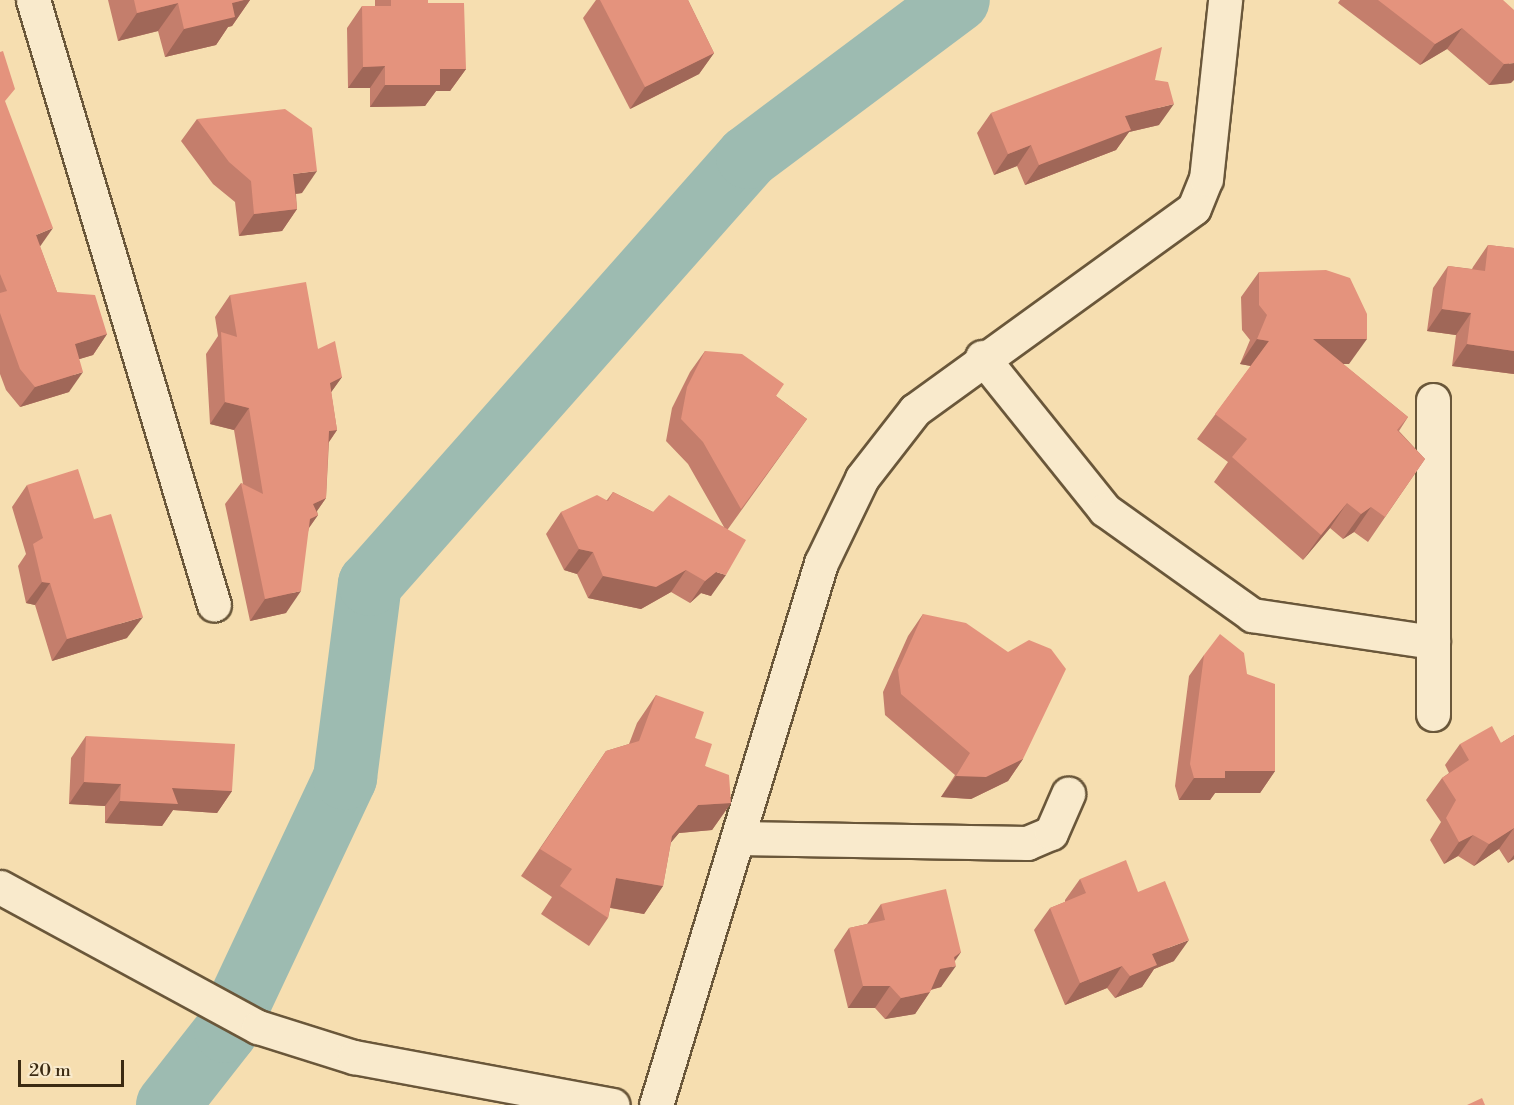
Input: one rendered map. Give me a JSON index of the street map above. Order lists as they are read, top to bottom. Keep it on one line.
{"scale_bar":"20 m"}
